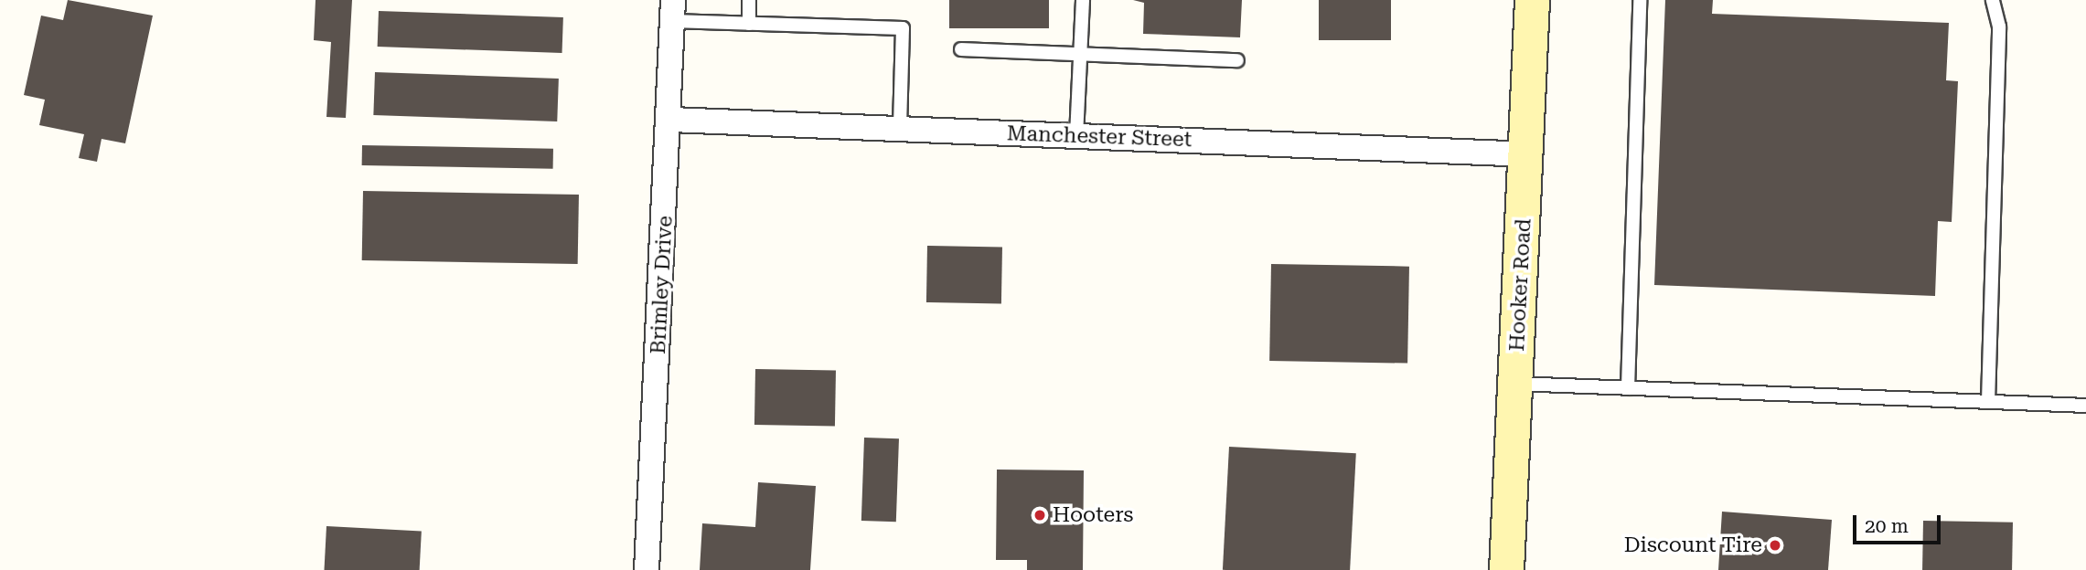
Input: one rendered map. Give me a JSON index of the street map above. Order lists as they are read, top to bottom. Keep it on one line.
{"streets":{"main road":["Hooker Road"],"street":["Manchester Street","Brimley Drive"]},"crossings":[["Manchester Street","Brimley Drive"],["Manchester Street","Hooker Road"]],"places":["Hooters","Discount Tire"],"scale_bar":"20 m"}
